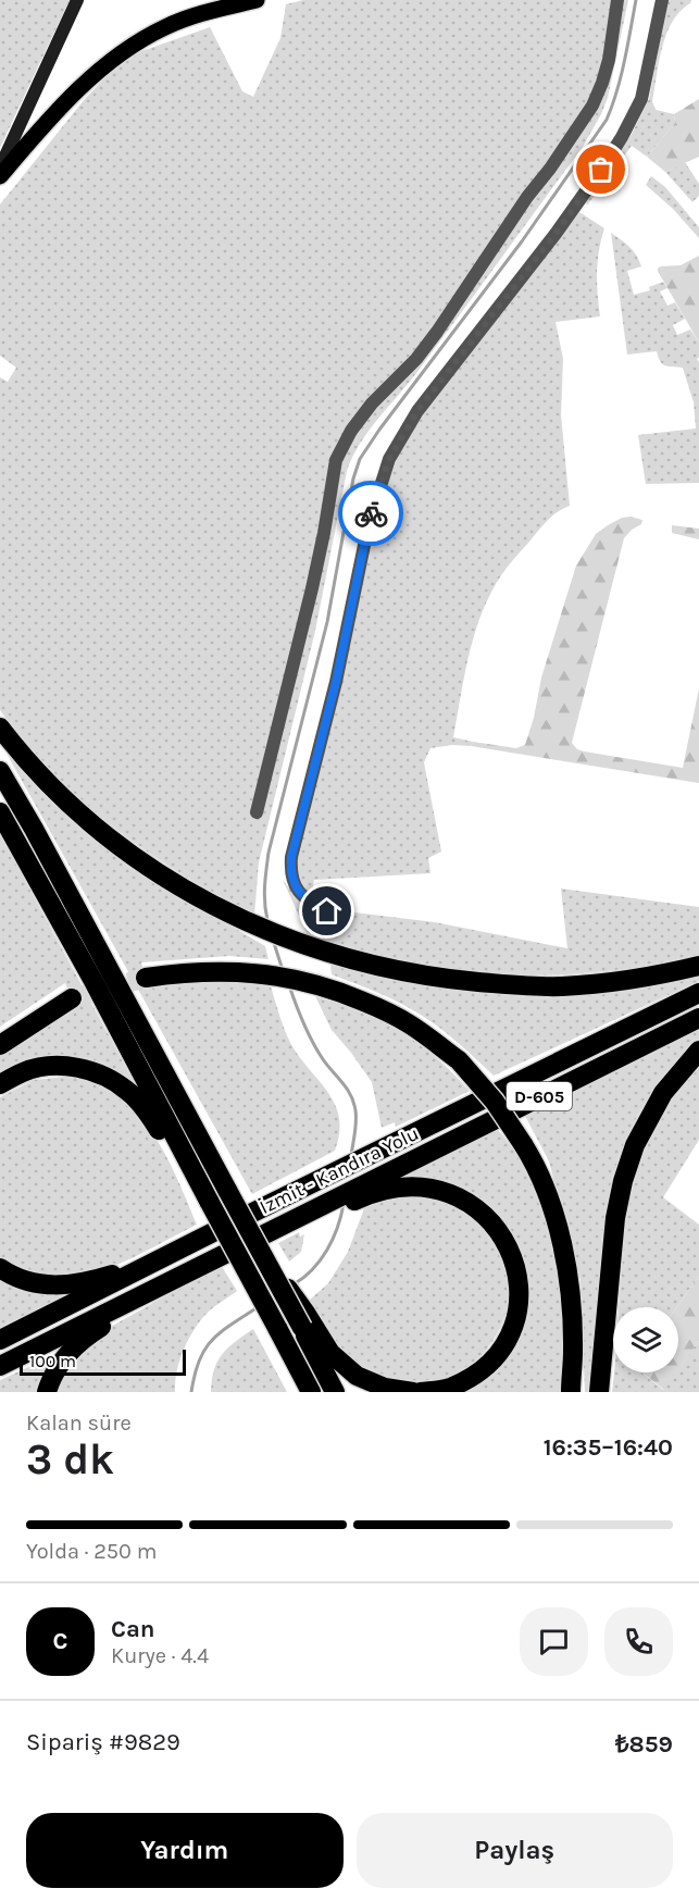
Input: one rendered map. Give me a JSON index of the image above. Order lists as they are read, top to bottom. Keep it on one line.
{"streets":{"highway":["D-605","İzmit - Kandıra Yolu"]},"scale_bar":"100 m","page":{"scale":"100 m","heading":["3 dk","Kalan süre","16:35–16:40"],"panel":["Can","Kurye · 4.4","Sipariş #9829","₺859"],"bar":"Yolda · 250 m","round":"C","buttons":["Yardım","Paylaş"]}}
